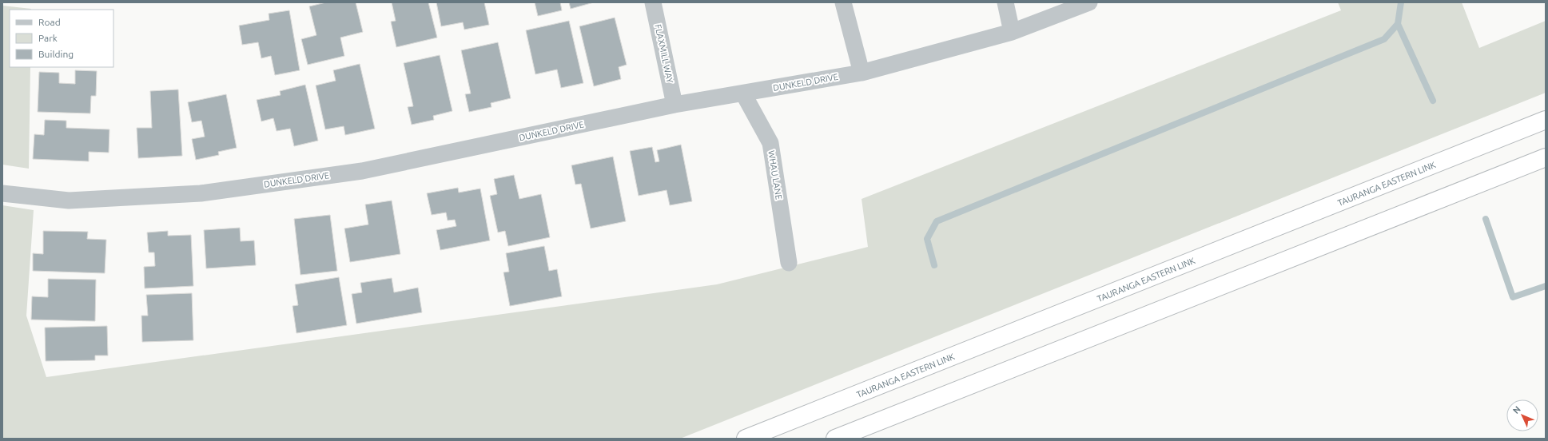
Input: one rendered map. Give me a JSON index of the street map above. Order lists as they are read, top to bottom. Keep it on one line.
{"streets":{"highway":["TAURANGA EASTERN LINK"],"street":["FLAXMILL WAY","DUNKELD DRIVE","WHAU LANE"]},"crossings":[["FLAXMILL WAY","DUNKELD DRIVE"],["DUNKELD DRIVE","WHAU LANE"]],"legend":["Road","Park","Building"],"north":"top left"}
